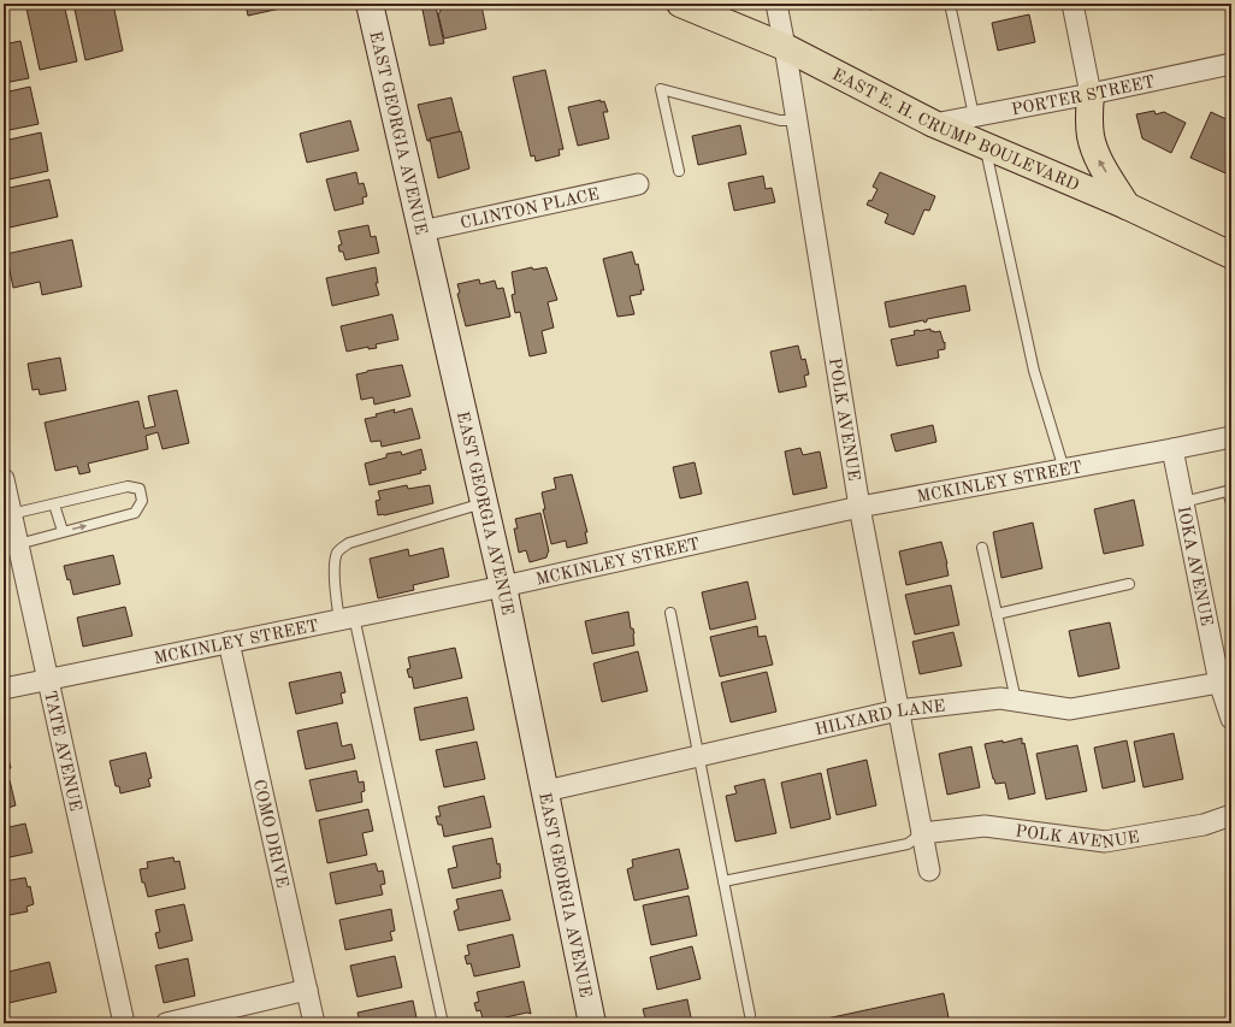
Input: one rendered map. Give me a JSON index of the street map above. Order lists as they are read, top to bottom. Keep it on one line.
{"streets":{"main road":["EAST E. H. CRUMP BOULEVARD"],"street":["PORTER STREET","EAST GEORGIA AVENUE","CLINTON PLACE","POLK AVENUE","MCKINLEY STREET","IOKA AVENUE","HILYARD LANE","TATE AVENUE","COMO DRIVE"]},"crossings":[["PORTER STREET","EAST E. H. CRUMP BOULEVARD"],["EAST E. H. CRUMP BOULEVARD","POLK AVENUE"],["EAST GEORGIA AVENUE","CLINTON PLACE"],["EAST GEORGIA AVENUE","MCKINLEY STREET"],["EAST GEORGIA AVENUE","HILYARD LANE"],["POLK AVENUE","MCKINLEY STREET"],["POLK AVENUE","HILYARD LANE"],["MCKINLEY STREET","IOKA AVENUE"],["MCKINLEY STREET","TATE AVENUE"],["MCKINLEY STREET","COMO DRIVE"],["IOKA AVENUE","HILYARD LANE"]]}
